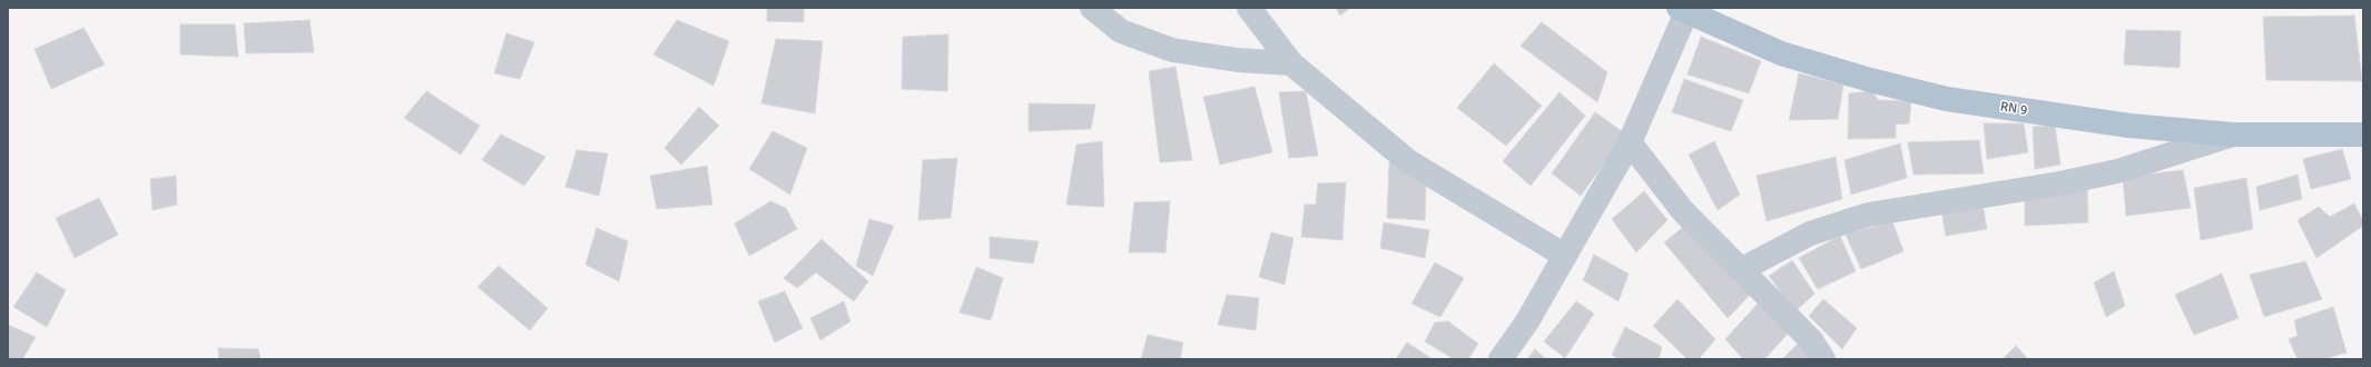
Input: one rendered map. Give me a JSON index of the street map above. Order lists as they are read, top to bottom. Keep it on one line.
{"streets":{"main road":["RN 9"]}}
